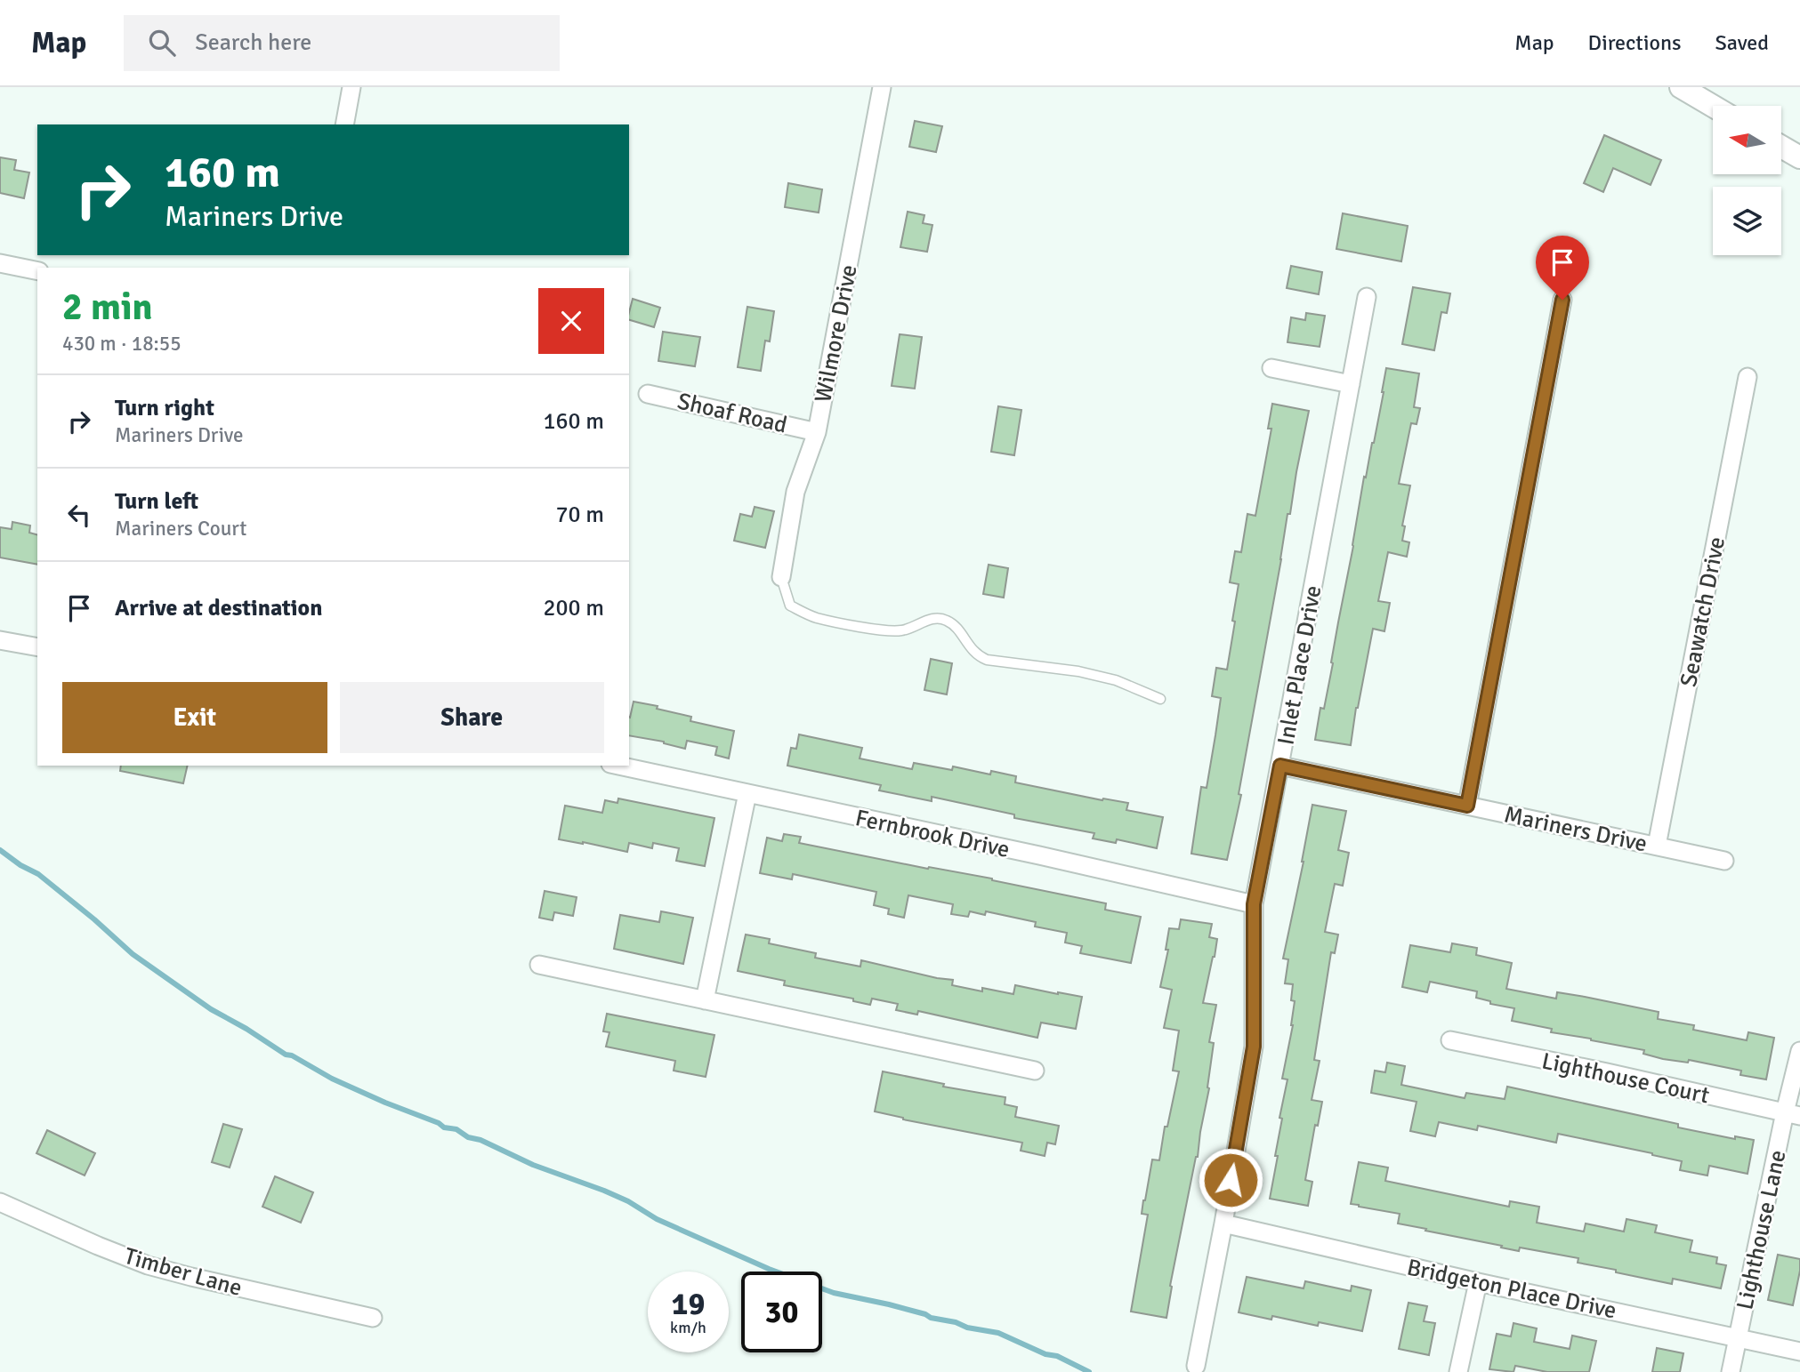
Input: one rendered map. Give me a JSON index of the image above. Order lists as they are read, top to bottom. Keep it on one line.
{"streets":{"street":["Wilmore Drive","Shoaf Road","Seawatch Drive","Inlet Place Drive","Mariners Drive","Fernbrook Drive","Lighthouse Court","Lighthouse Lane","Timber Lane","Bridgeton Place Drive"]},"crossings":[["Wilmore Drive","Shoaf Road"],["Seawatch Drive","Mariners Drive"],["Inlet Place Drive","Mariners Drive"],["Inlet Place Drive","Fernbrook Drive"],["Inlet Place Drive","Bridgeton Place Drive"],["Lighthouse Court","Lighthouse Lane"],["Lighthouse Lane","Bridgeton Place Drive"]],"north":"left","page":{"header":"Map","search":"Search here","nav":["Map","Directions","Saved"],"turn":["160 m","Mariners Drive"],"heading":["2 min","430 m · 18:55"],"list":[{"name":"Turn right","note":"Mariners Drive","value":"160 m"},{"name":"Turn left","note":"Mariners Court","value":"70 m"},{"name":"Arrive at destination","value":"200 m"}],"buttons":["Exit","Share"],"speed":"19 km/h","limit":"30"}}
